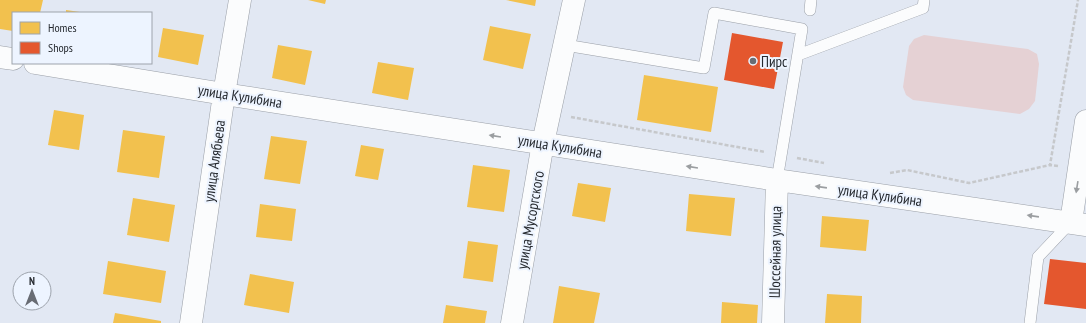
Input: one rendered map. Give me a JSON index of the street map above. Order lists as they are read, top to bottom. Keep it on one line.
{"streets":{"street":["улица Кулибина","улица Алябьева","улица Мусоргского","Шоссейная улица"]},"crossings":[["улица Кулибина","улица Алябьева"],["улица Кулибина","улица Мусоргского"],["улица Кулибина","Шоссейная улица"]],"one_way":["улица Кулибина"],"places":["Пирс"],"legend":["Homes","Shops"],"north":"top"}
